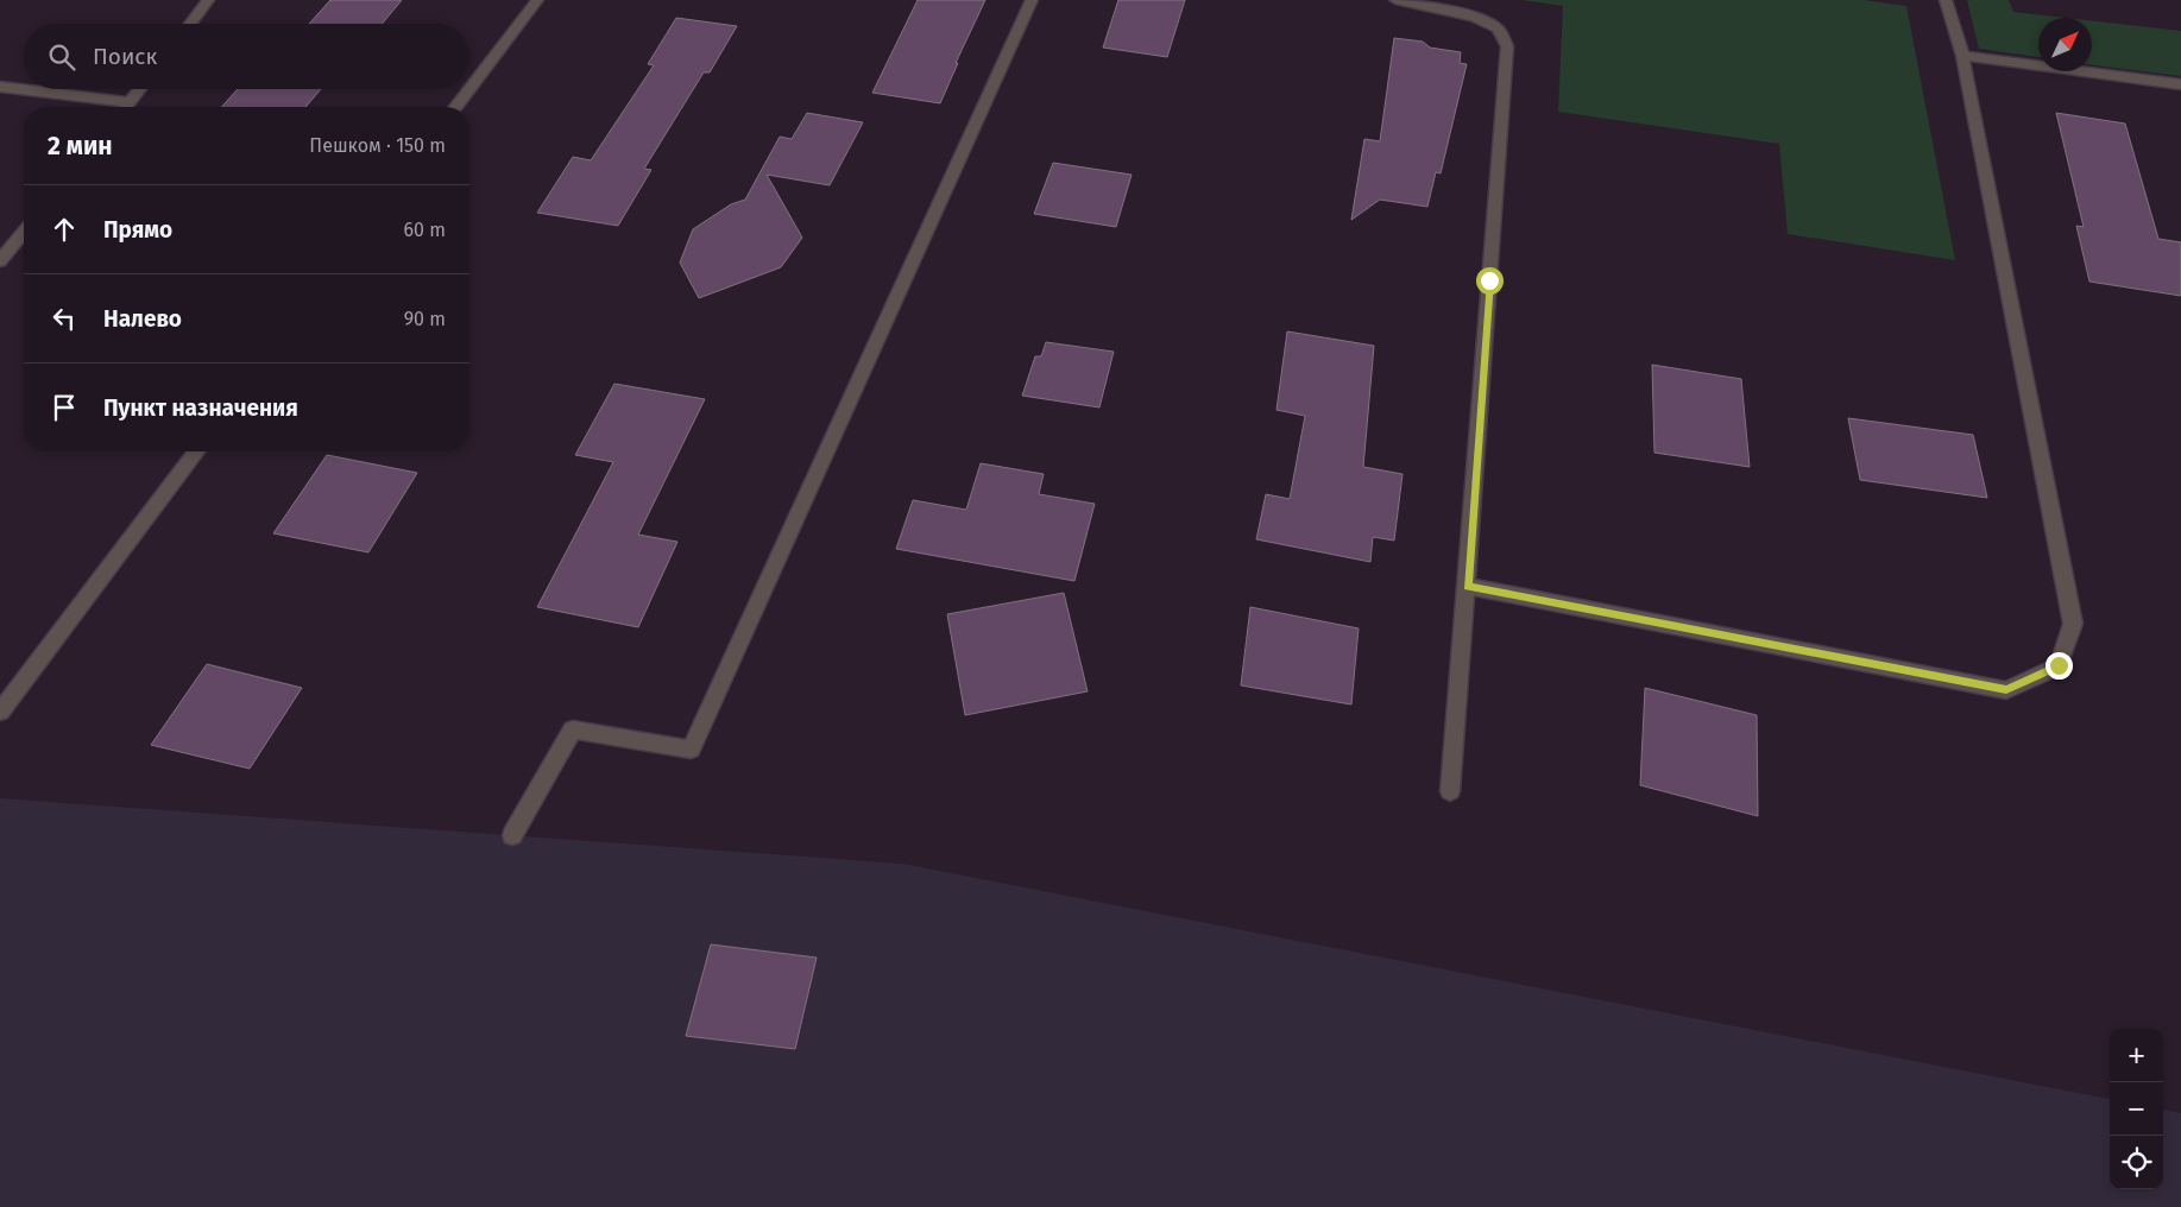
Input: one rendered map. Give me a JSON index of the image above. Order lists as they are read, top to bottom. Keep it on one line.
{"north":"top right","page":{"search":"Поиск","heading":["2 мин","Пешком · 150 m"],"list":[["Прямо","60 m"],["Налево","90 m"],"Пункт назначения"],"map_buttons":["+","−"]}}
